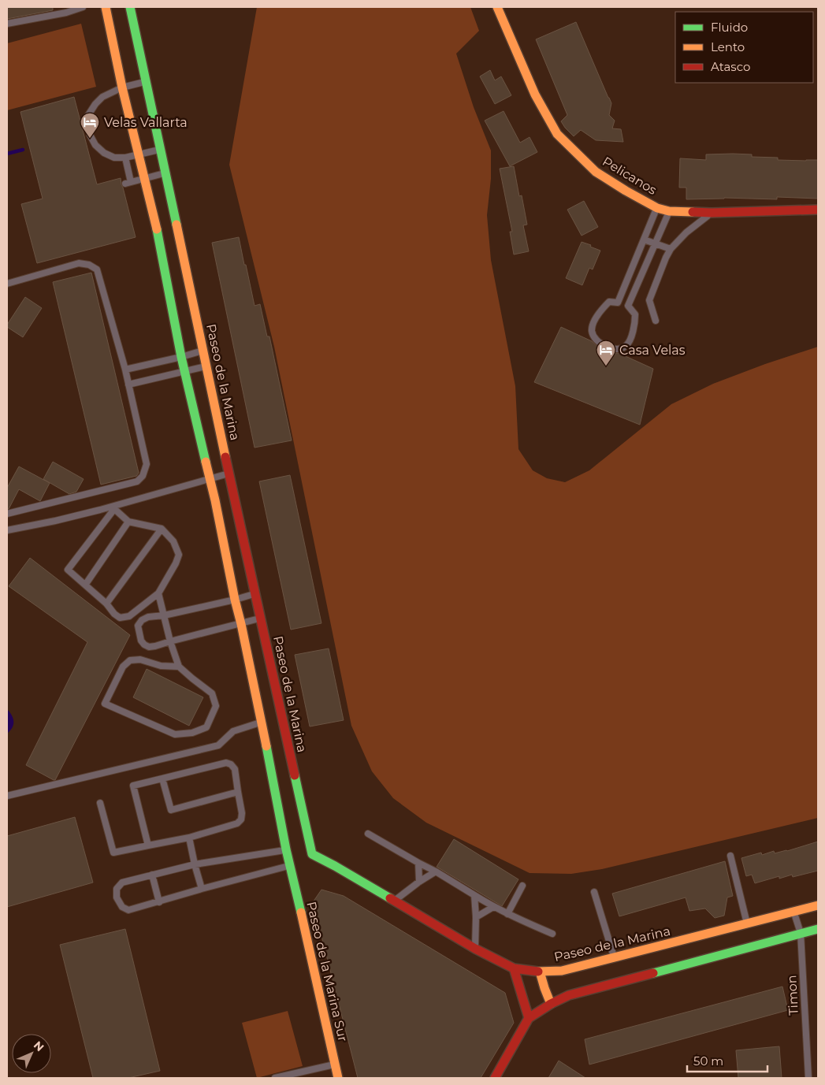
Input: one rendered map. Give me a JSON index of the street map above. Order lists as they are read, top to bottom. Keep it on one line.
{"streets":{"street":["Pelicanos","Paseo de la Marina","Paseo de la Marina Sur"],"lane":["Timon"]},"crossings":[["Paseo de la Marina","Paseo de la Marina Sur"],["Paseo de la Marina","Timon"]],"places":{"hotel":["Velas Vallarta","Casa Velas"]},"legend":["Fluido","Lento","Atasco"],"scale_bar":"50 m","north":"top right"}
